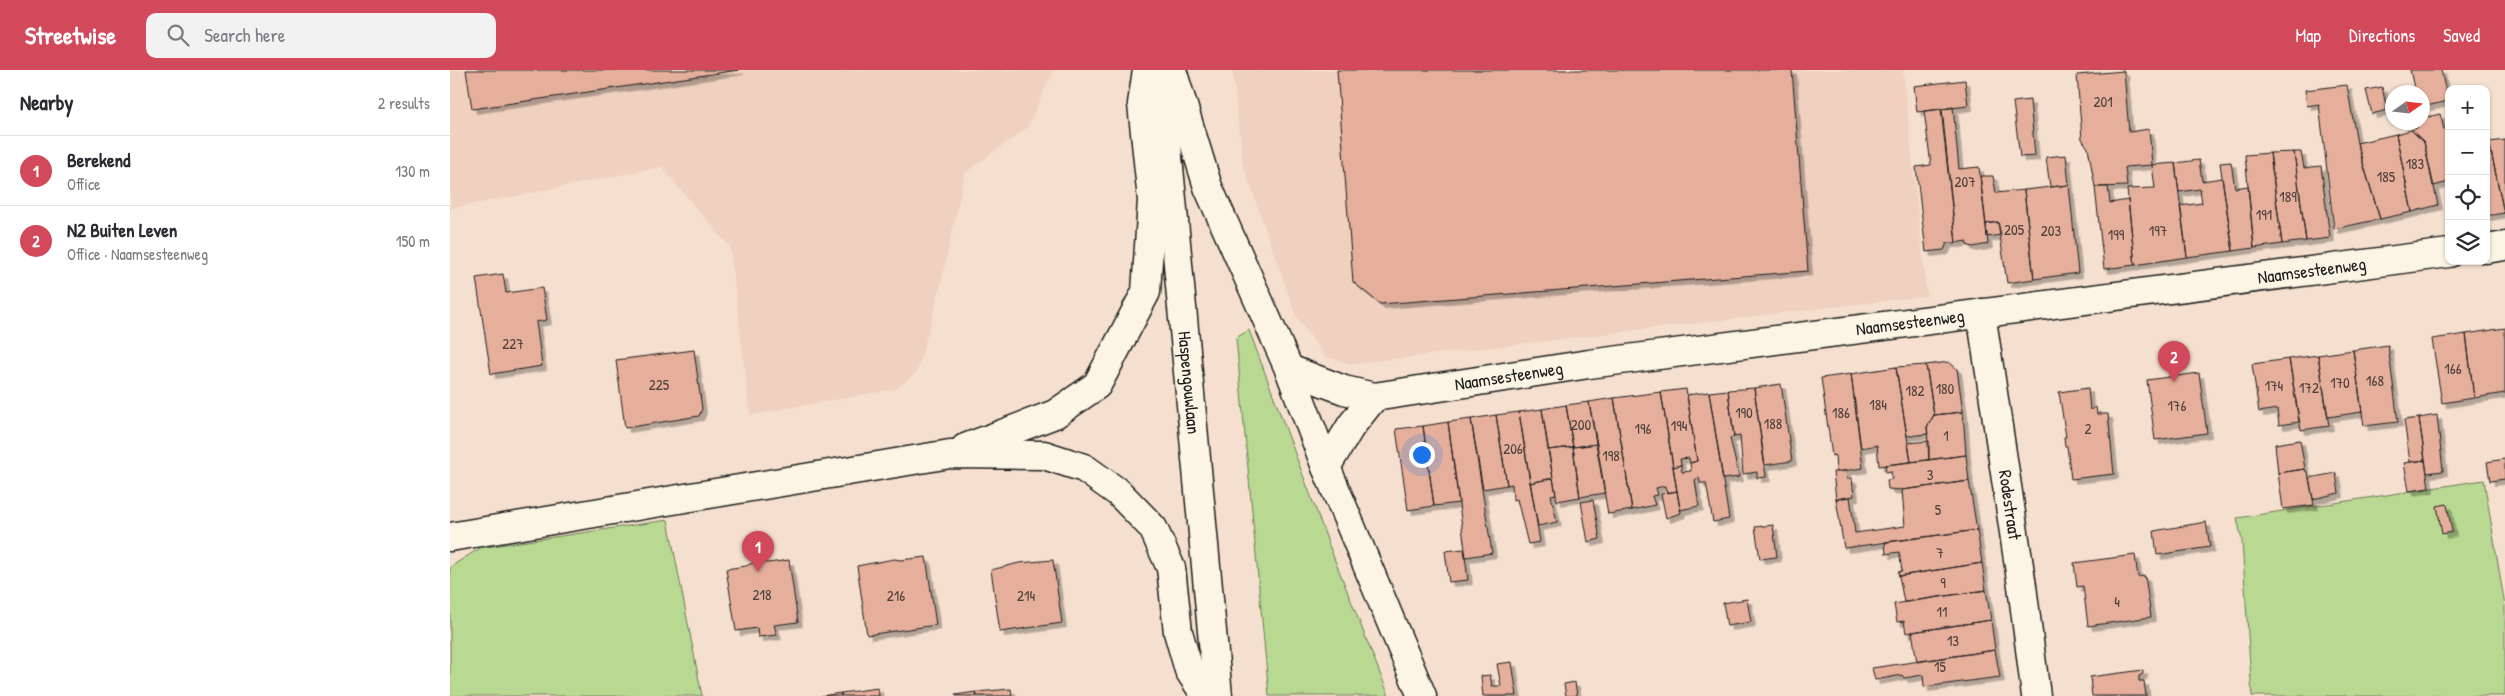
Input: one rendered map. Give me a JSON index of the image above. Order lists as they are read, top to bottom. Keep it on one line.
{"streets":{"main road":["Naamsesteenweg","Haspengouwlaan","Rodestraat"]},"crossings":[["Naamsesteenweg","Rodestraat"]],"house_numbers":["201","183","185","207","189","191","205","203","197","199","227","166","168","170","225","174","172","180","182","184","176","190","186","188","200","194","196","2","1","206","198","3","5","7","9","218","216","214","4","11","13","15"],"north":"right","page":{"header":"Streetwise","search":"Search here","nav":["Map","Directions","Saved"],"heading":["Nearby","2 results"],"map_buttons":["+","−"],"list":[{"mark":"1","name":"Berekend","note":"Office","value":"130 m"},{"mark":"2","name":"N2 Buiten Leven","note":"Office · Naamsesteenweg","value":"150 m"}],"pins":["2","1"]}}
